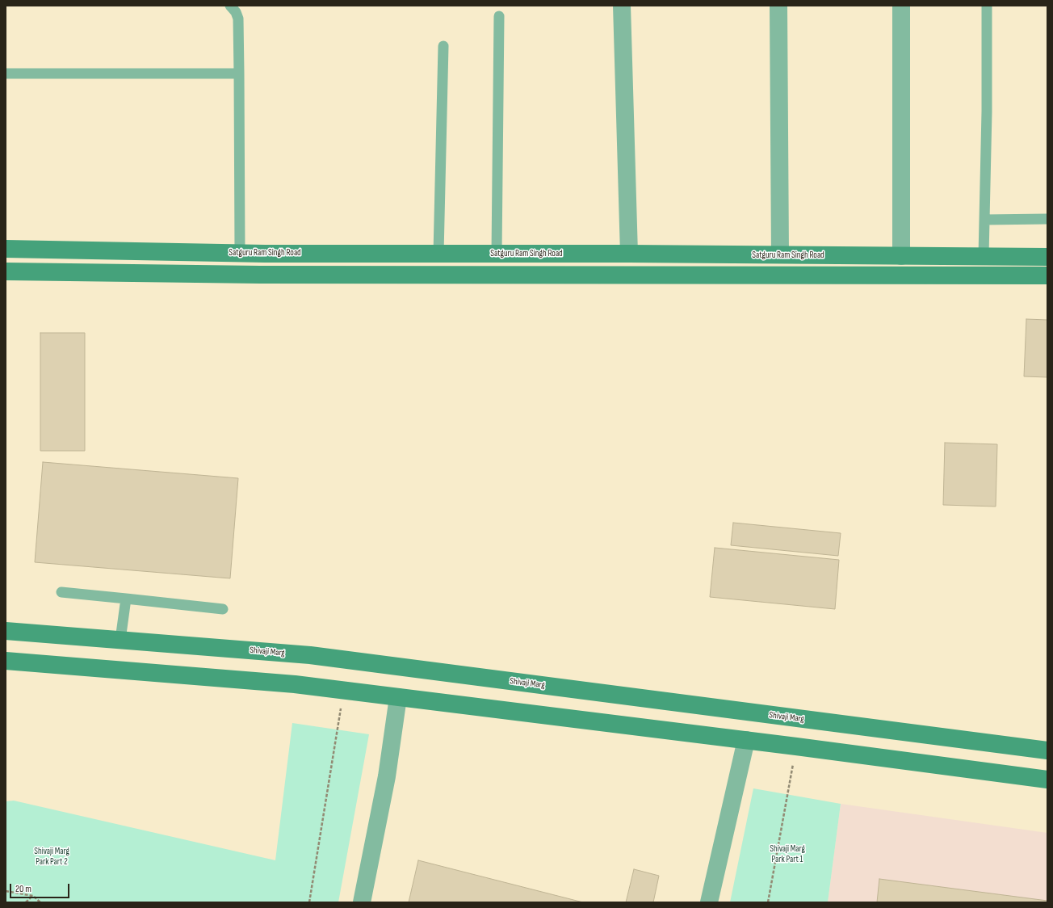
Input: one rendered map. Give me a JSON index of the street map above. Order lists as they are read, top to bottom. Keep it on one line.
{"streets":{"main road":["Satguru Ram Singh Road","Shivaji Marg"]},"parks":["Shivaji Marg Park Part 1","Shivaji Marg Park Part 2"],"scale_bar":"20 m"}
